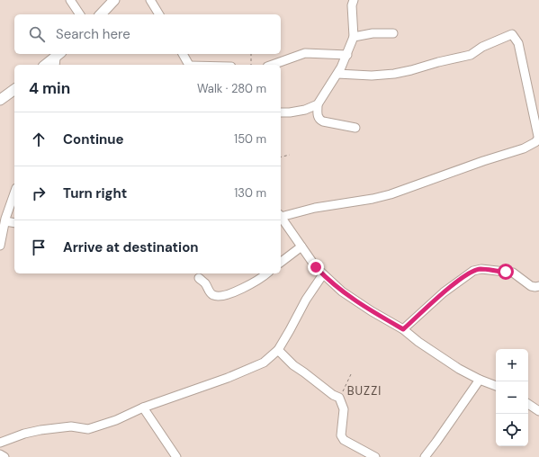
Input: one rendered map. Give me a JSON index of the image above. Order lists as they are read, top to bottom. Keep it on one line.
{"districts":["BUZZI"],"page":{"search":"Search here","heading":["4 min","Walk · 280 m"],"list":[["Continue","150 m"],["Turn right","130 m"],"Arrive at destination"],"map_buttons":["+","−"]}}
